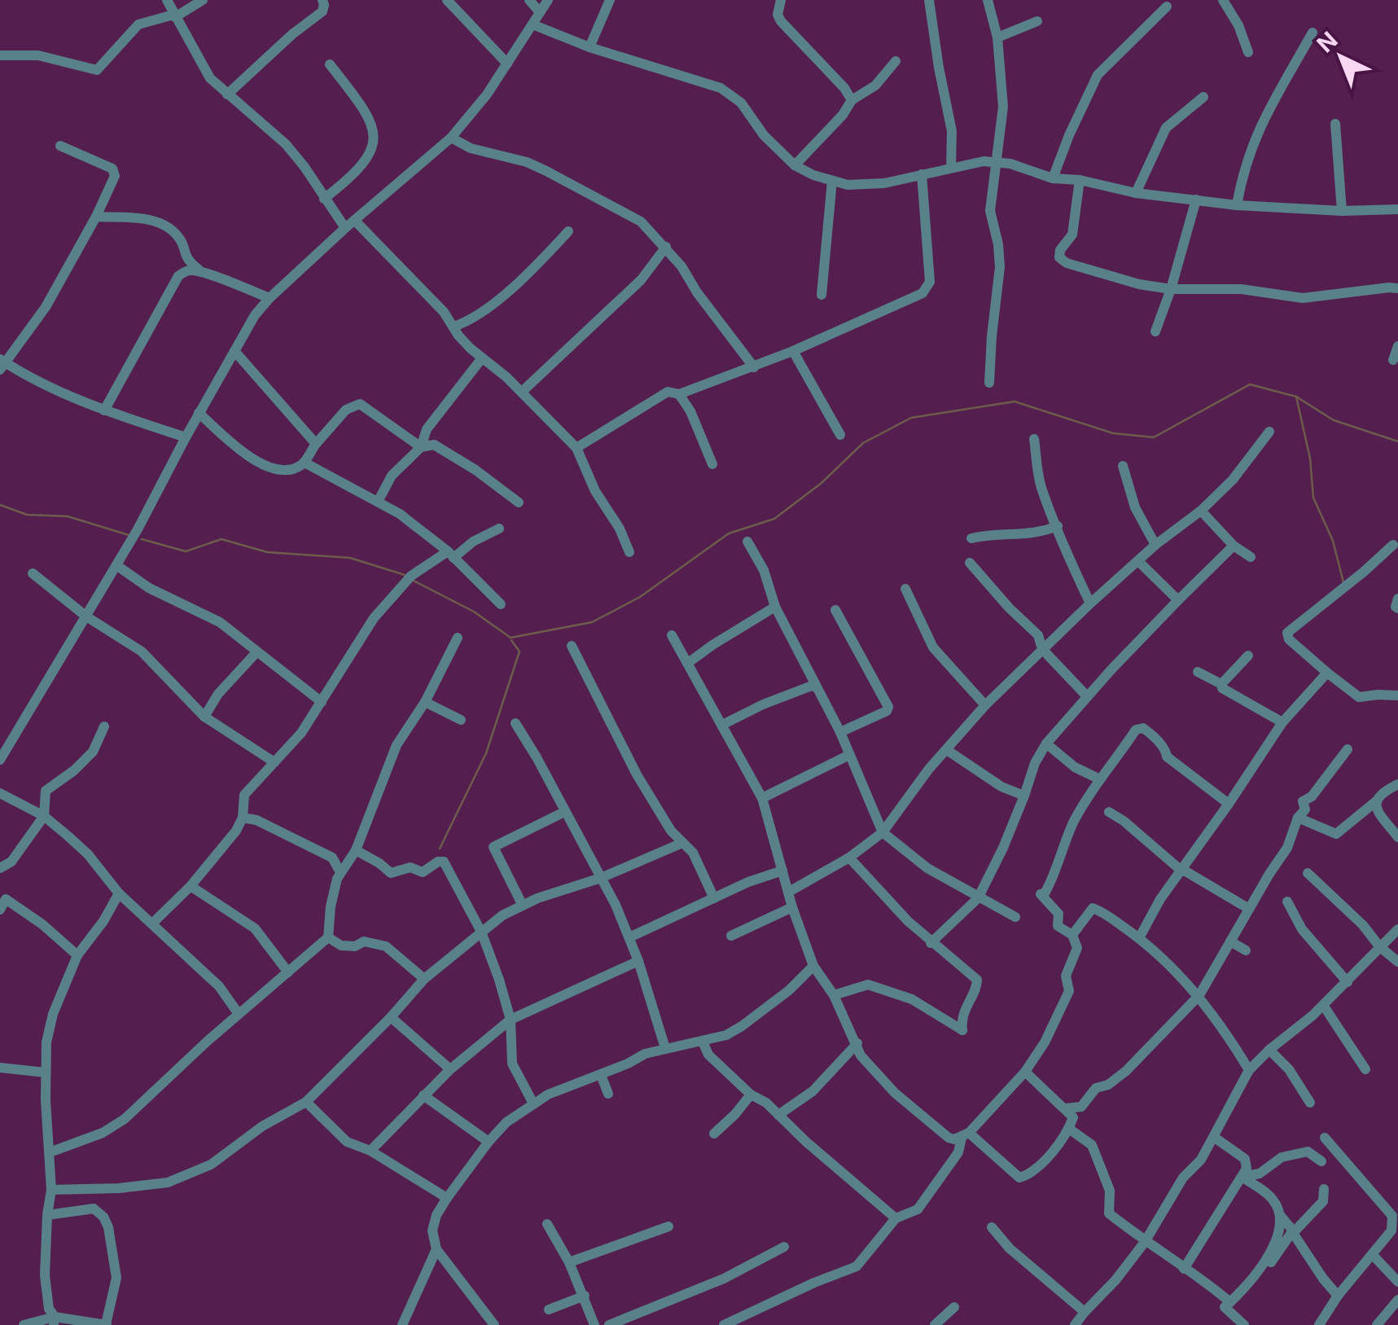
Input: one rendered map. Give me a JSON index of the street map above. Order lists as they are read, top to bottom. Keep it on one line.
{"north":"top left"}
